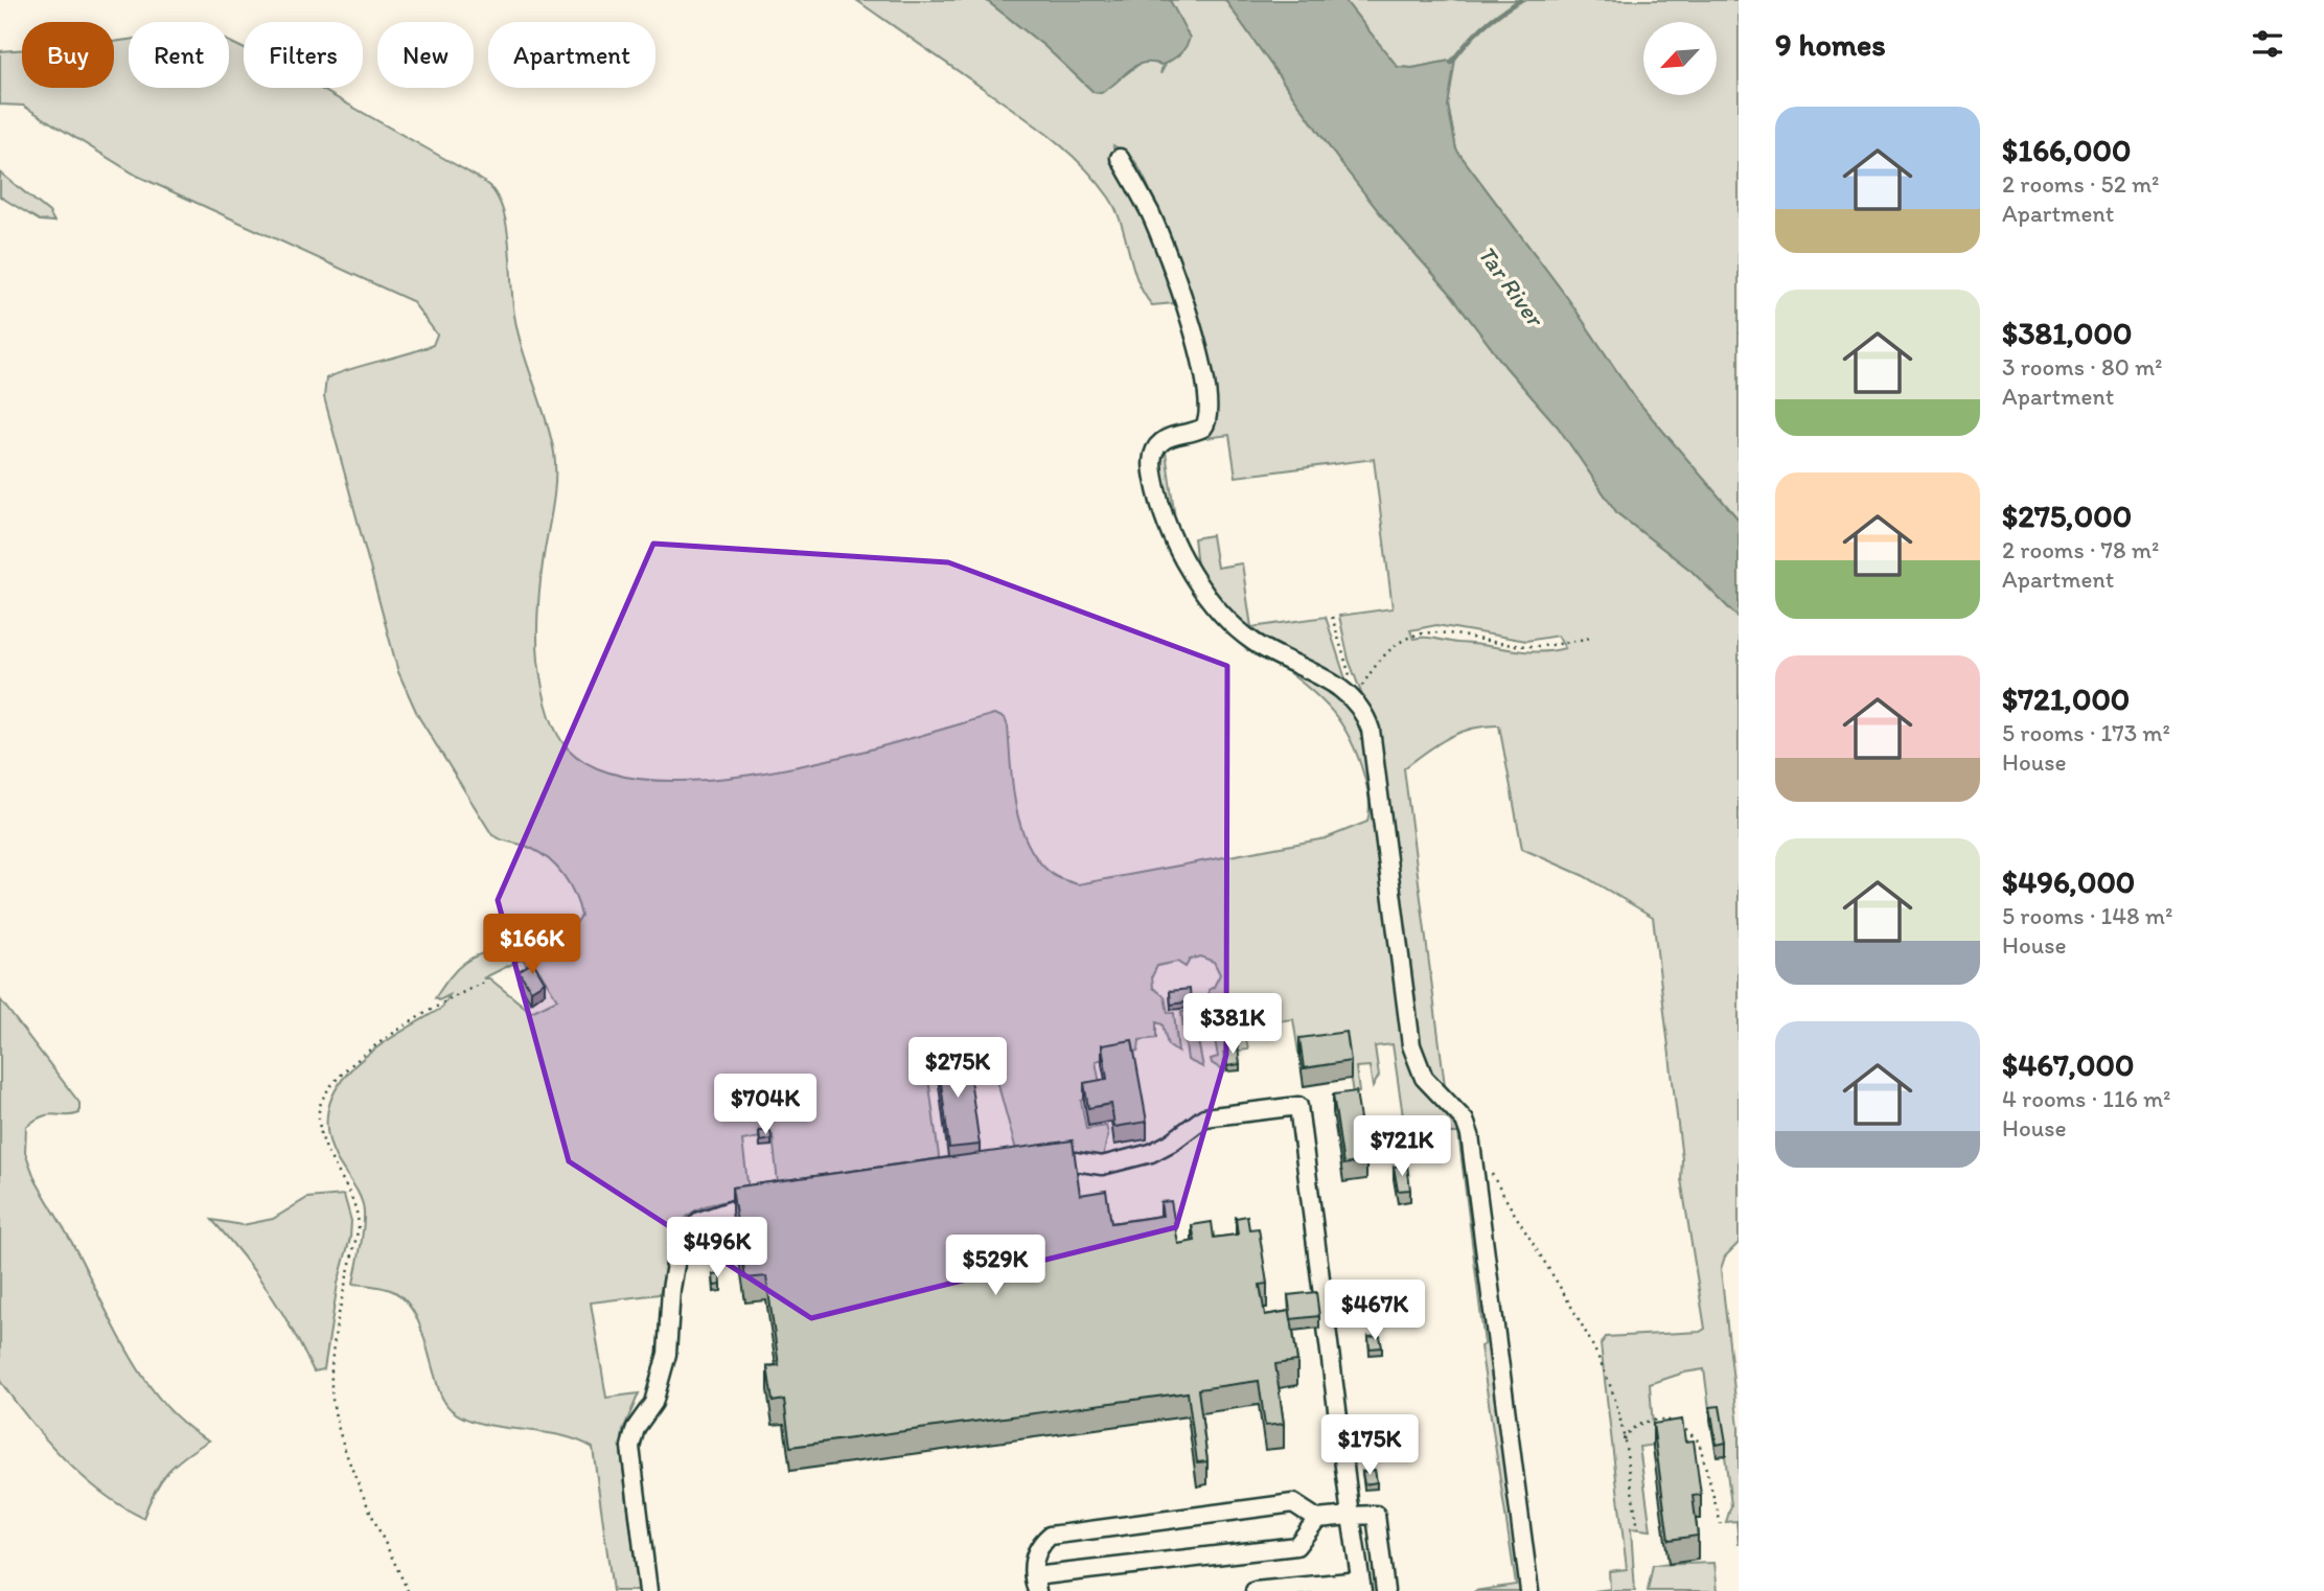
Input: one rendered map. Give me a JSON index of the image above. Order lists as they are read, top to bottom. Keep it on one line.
{"water":["Tar River"],"north":"bottom left","page":{"heading":"9 homes","chip":["Buy","Rent","Filters","New","Apartment"],"list":[{"name":"$166,000","note":"2 rooms · 52 m² · Apartment"},{"name":"$381,000","note":"3 rooms · 80 m² · Apartment"},{"name":"$275,000","note":"2 rooms · 78 m² · Apartment"},{"name":"$721,000","note":"5 rooms · 173 m² · House"},{"name":"$496,000","note":"5 rooms · 148 m² · House"},{"name":"$467,000","note":"4 rooms · 116 m² · House"}],"price":["$166K","$381K","$275K","$704K","$721K","$496K","$529K","$467K","$175K"]}}
